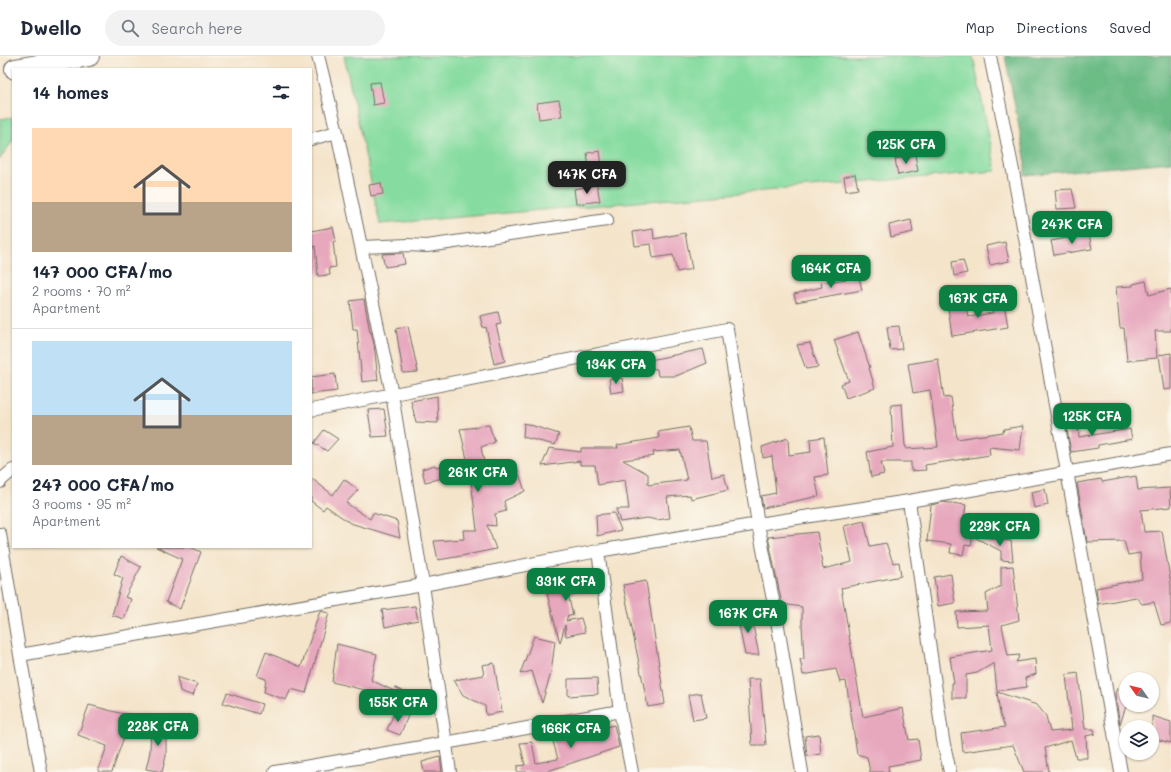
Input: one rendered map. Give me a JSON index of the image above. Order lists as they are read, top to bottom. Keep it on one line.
{"north":"top left","page":{"header":"Dwello","search":"Search here","nav":["Map","Directions","Saved"],"heading":"14 homes","list":[{"name":"147 000 CFA/mo","note":"2 rooms · 70 m² · Apartment"},{"name":"247 000 CFA/mo","note":"3 rooms · 95 m² · Apartment"}],"price":["125K CFA","147K CFA","247K CFA","164K CFA","167K CFA","134K CFA","125K CFA","261K CFA","229K CFA","331K CFA","167K CFA","155K CFA","228K CFA","166K CFA"]}}
